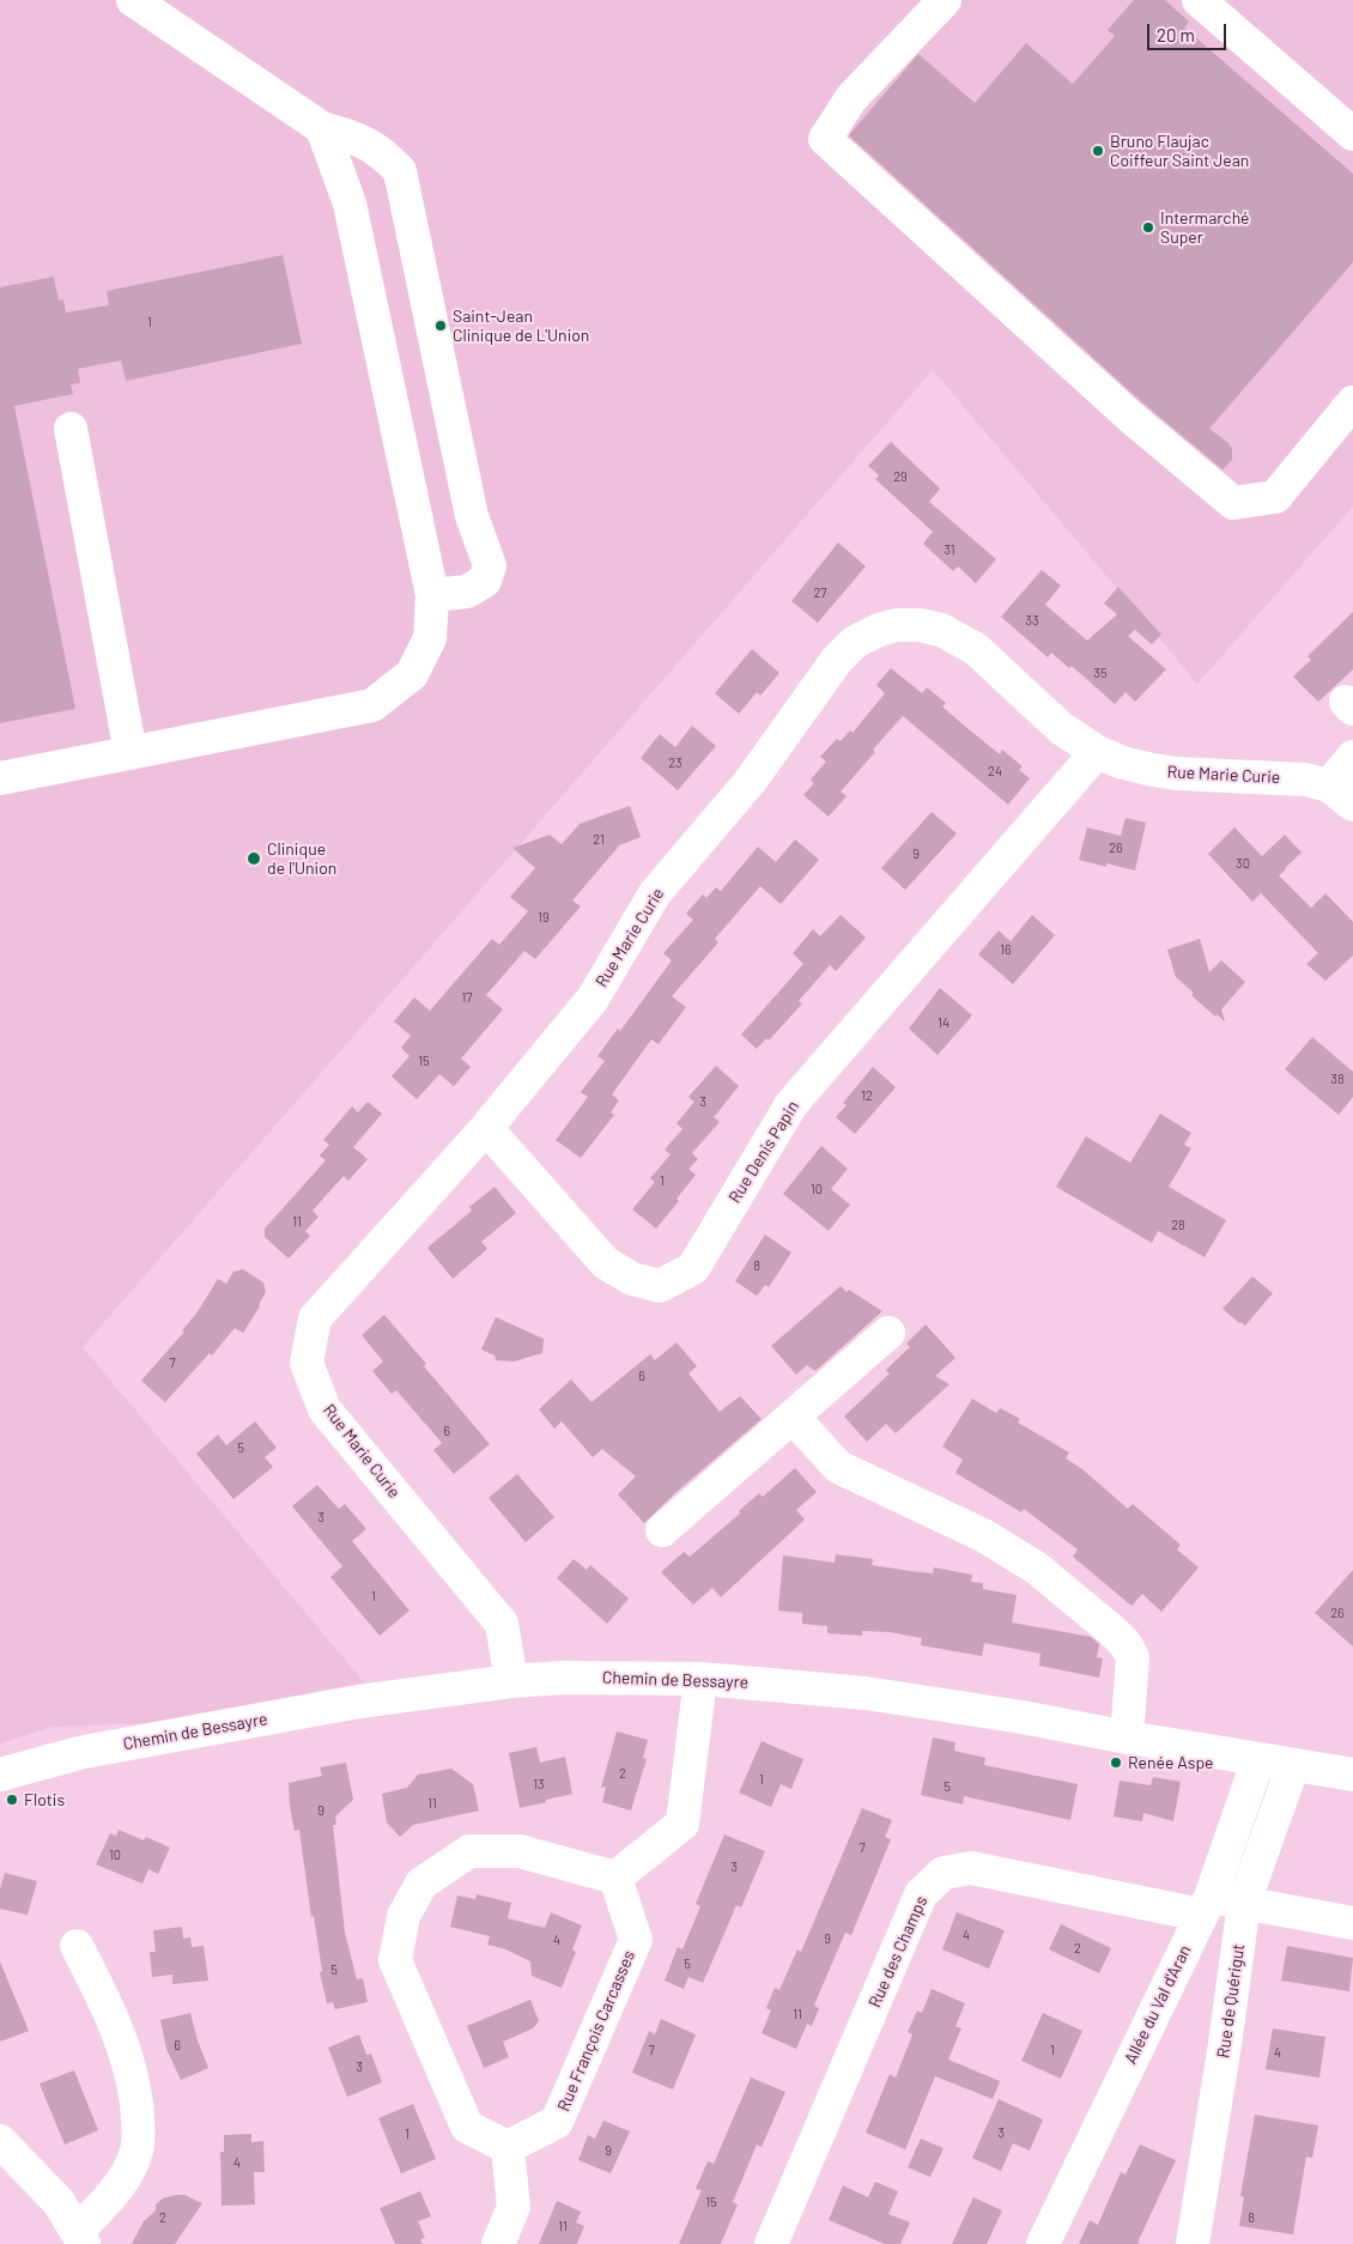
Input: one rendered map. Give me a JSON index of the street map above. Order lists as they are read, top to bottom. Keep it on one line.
{"streets":{"street":["Rue Marie Curie","Rue Denis Papin","Chemin de Bessayre","Rue des Champs","Rue de Quérigut","Allée du Val d'Aran","Rue François Carcasses"]},"crossings":[["Rue Marie Curie","Rue Denis Papin"],["Rue Marie Curie","Chemin de Bessayre"],["Chemin de Bessayre","Rue de Quérigut"],["Chemin de Bessayre","Allée du Val d'Aran"],["Rue des Champs","Rue de Quérigut"],["Rue des Champs","Allée du Val d'Aran"]],"places":["Bruno Flaujac Coiffeur Saint Jean","Intermarché Super","Saint-Jean Clinique de L'Union","Clinique de l'Union","Renée Aspe","Flotis"],"house_numbers":["1","29","31","27","33","35","23","24","21","26","9","30","19","16","17","14","15","38","12","3","1","10","11","28","8","7","6","6","5","3","1","26","2","1","13","5","11","9","7","10","3","4","9","4","2","5","5","11","6","7","1","4","3","3","1","9","4","15","2","8","11"],"scale_bar":"20 m"}
